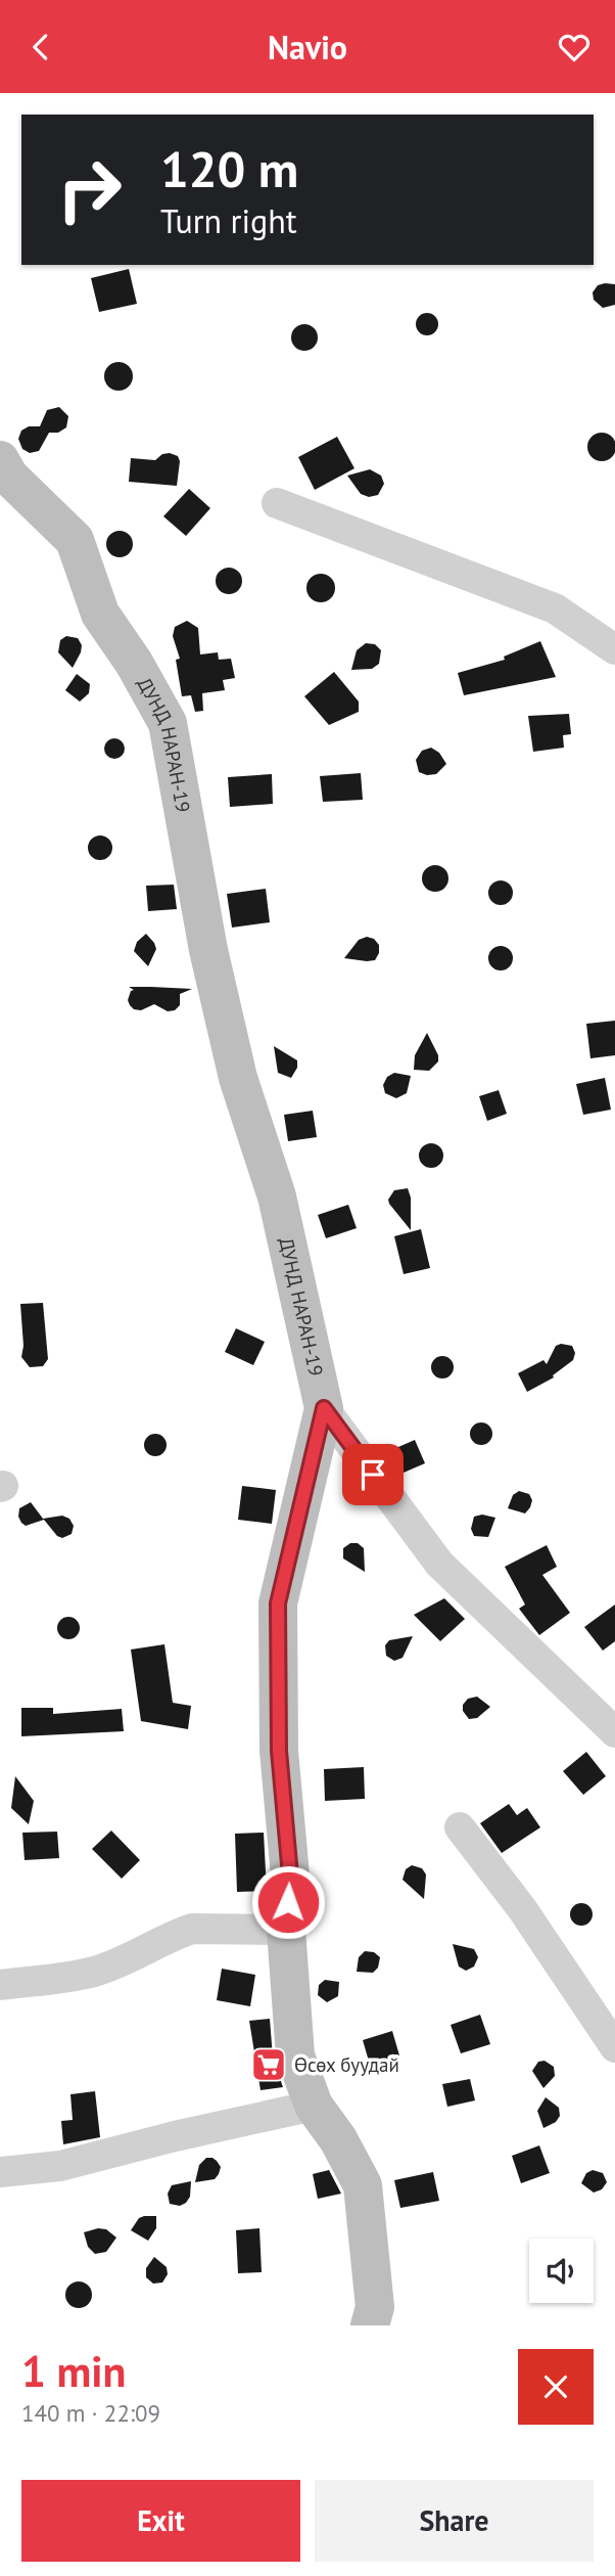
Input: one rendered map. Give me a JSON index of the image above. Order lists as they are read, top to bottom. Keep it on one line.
{"streets":{"street":["ДУНД НАРАН-19"]},"places":{"supermarket":["Өсөх буудай"]},"page":{"header":"Navio","turn":["120 m","Turn right"],"heading":["1 min","140 m · 22:09"],"buttons":["Exit","Share"]}}
